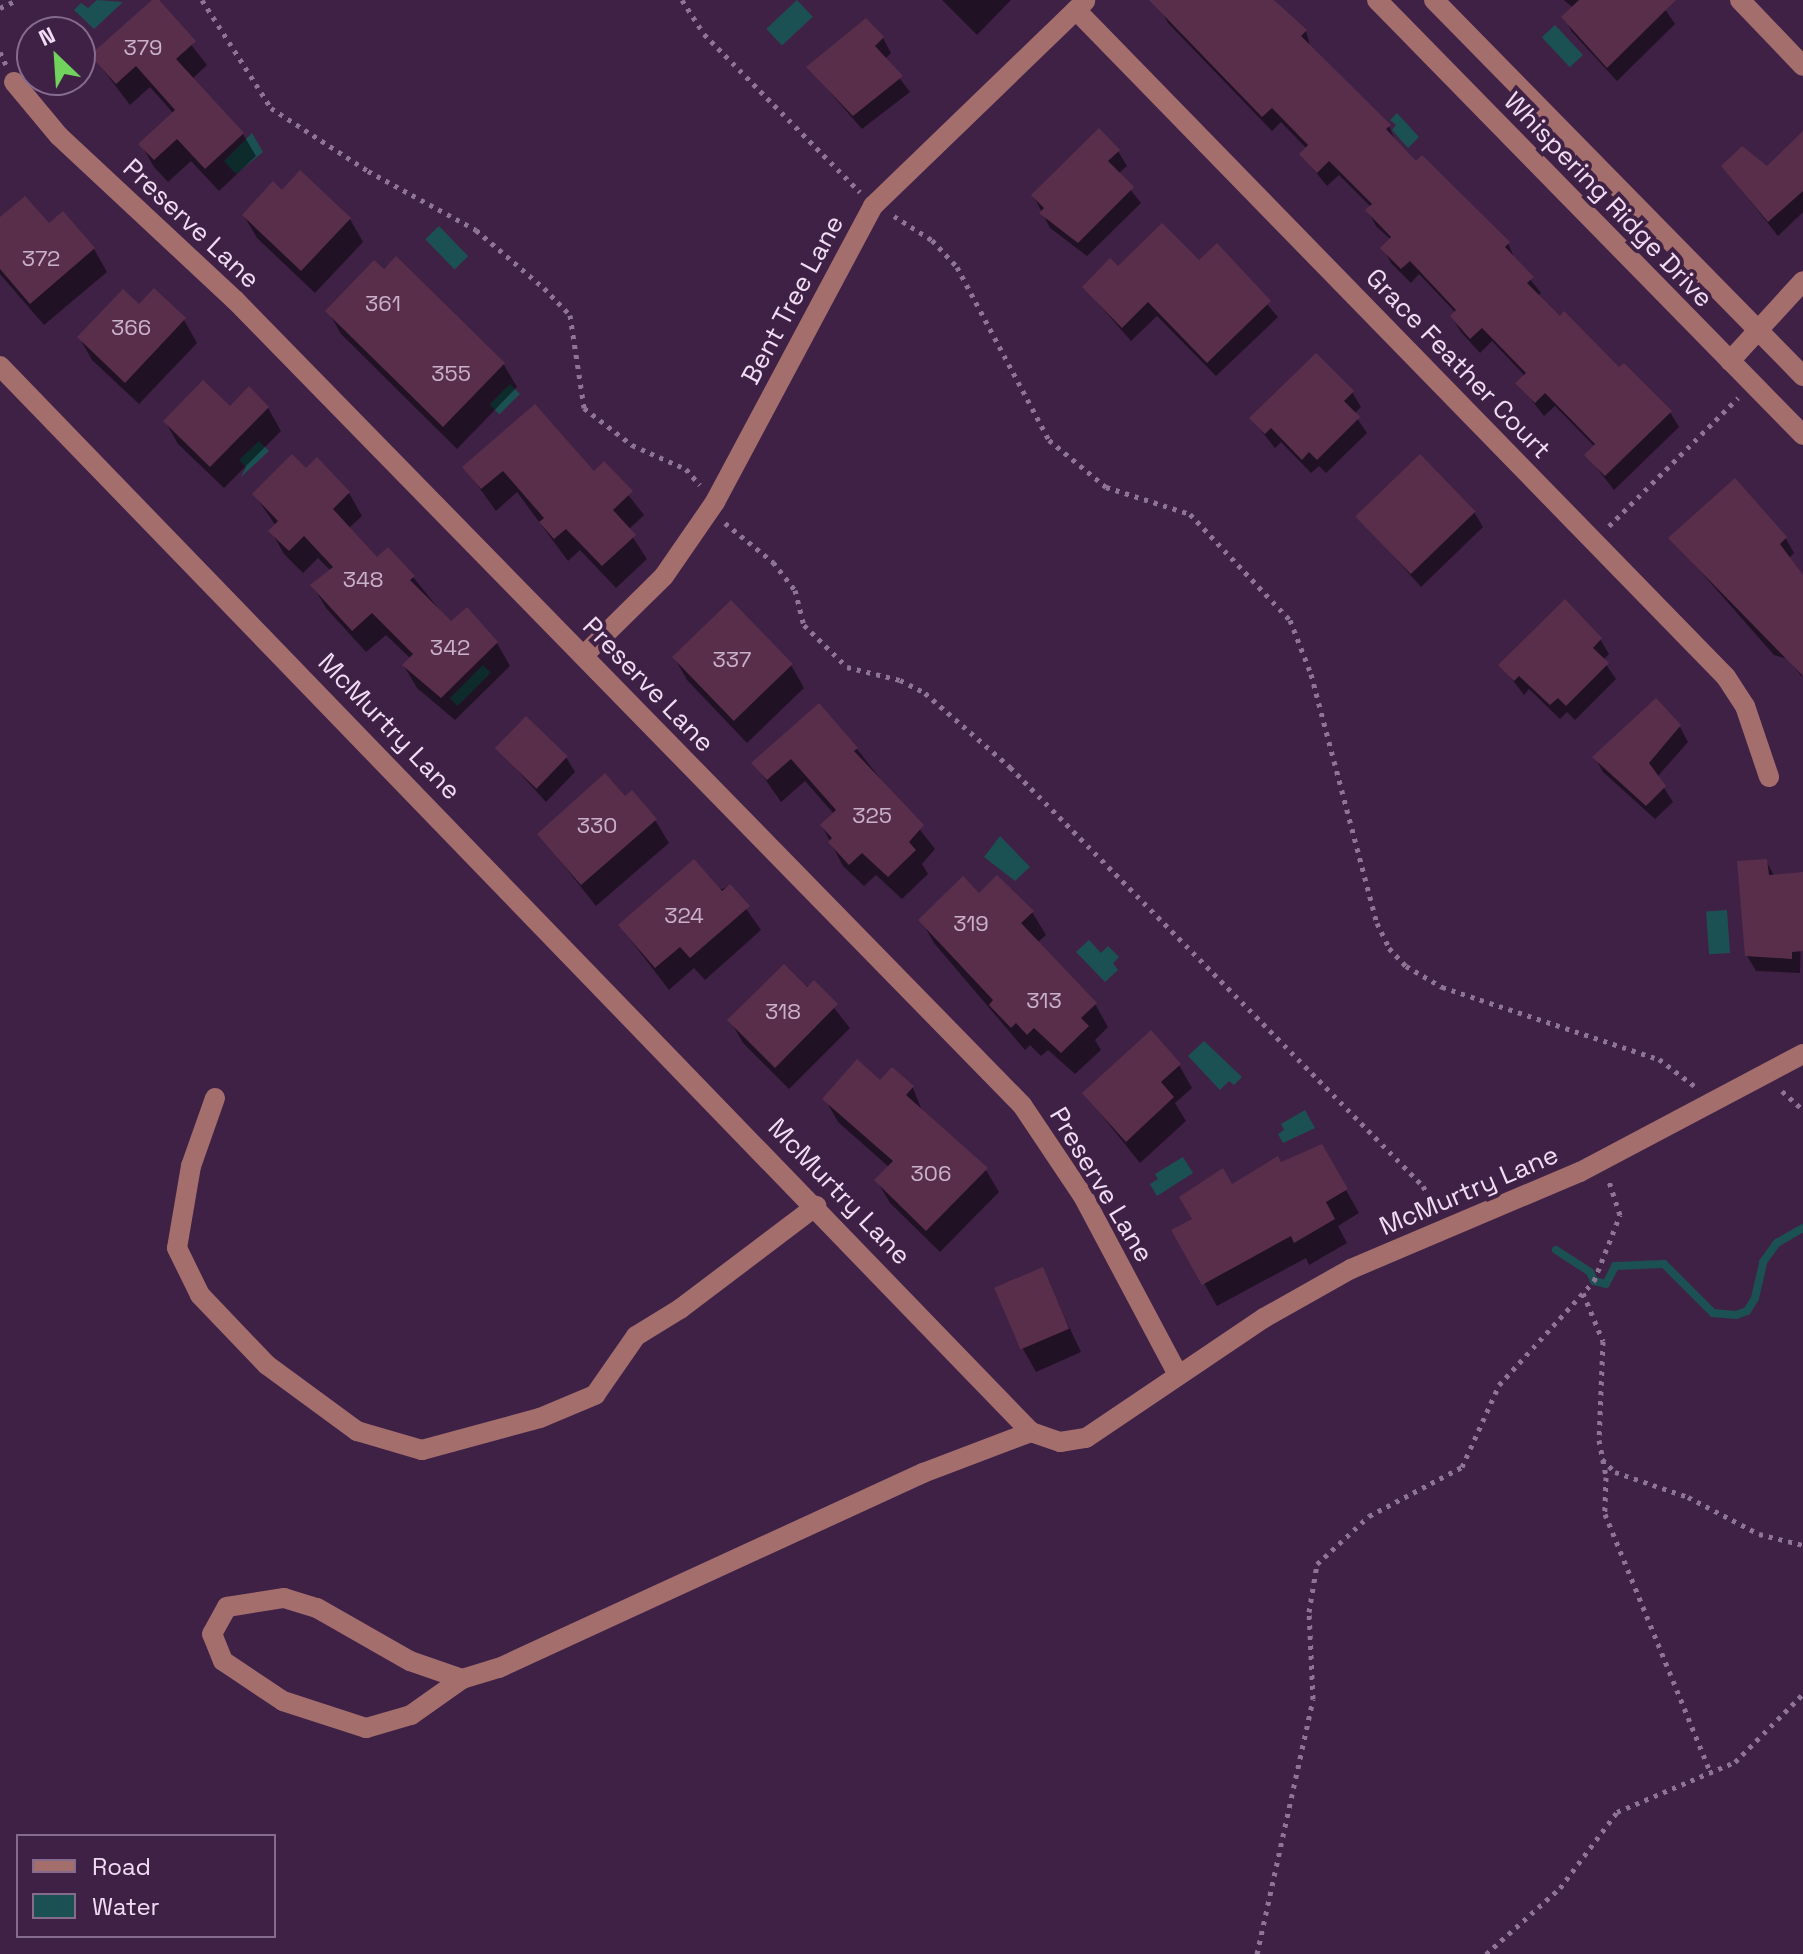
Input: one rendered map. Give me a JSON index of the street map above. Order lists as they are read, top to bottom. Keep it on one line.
{"streets":{"street":["Whispering Ridge Drive","Preserve Lane","Bent Tree Lane","Grace Feather Court","McMurtry Lane"]},"crossings":[["Preserve Lane","Bent Tree Lane"],["Preserve Lane","McMurtry Lane"],["Bent Tree Lane","Grace Feather Court"]],"house_numbers":["379","372","361","366","355","348","342","337","325","330","324","319","313","318","306"],"legend":["Road","Water"],"north":"top left"}
